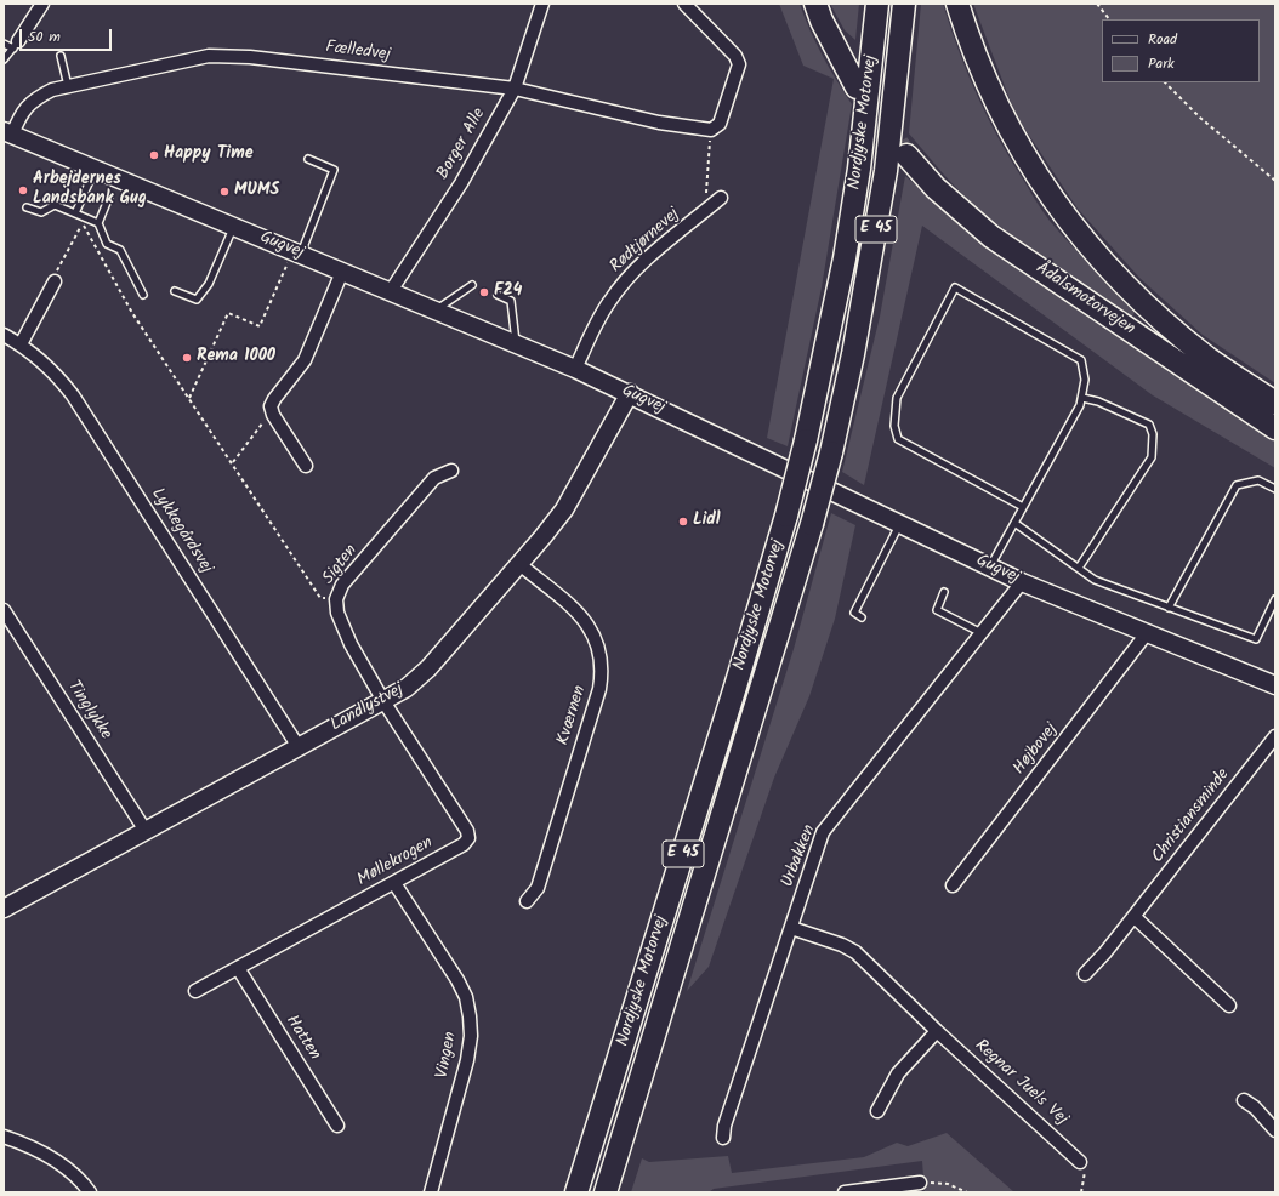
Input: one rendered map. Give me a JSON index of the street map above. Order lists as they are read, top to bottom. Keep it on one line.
{"streets":{"highway":["Nordjyske Motorvej","E 45","Ådalsmotorvejen"],"street":["Fælledvej","Borger Alle","Rødtjørnevej","Gugvej","Lykkegårdsvej","Sigten","Landlystvej","Tinglykke","Kværnen","Højbovej","Christiansminde","Urbakken","Møllekrogen","Hatten","Vingen","Regnar Juels Vej"]},"crossings":[["Fælledvej","Borger Alle"],["Fælledvej","Gugvej"],["Borger Alle","Gugvej"],["Rødtjørnevej","Gugvej"],["Gugvej","Landlystvej"],["Gugvej","Højbovej"],["Gugvej","Urbakken"],["Lykkegårdsvej","Landlystvej"],["Sigten","Landlystvej"],["Sigten","Møllekrogen"],["Landlystvej","Tinglykke"],["Landlystvej","Kværnen"],["Landlystvej","Møllekrogen"],["Urbakken","Regnar Juels Vej"],["Møllekrogen","Hatten"],["Møllekrogen","Vingen"]],"places":["Happy Time","Arbejdernes Landsbank Gug","MUMS","F24","Rema 1000","Lidl"],"legend":["Road","Park"],"scale_bar":"50 m"}
